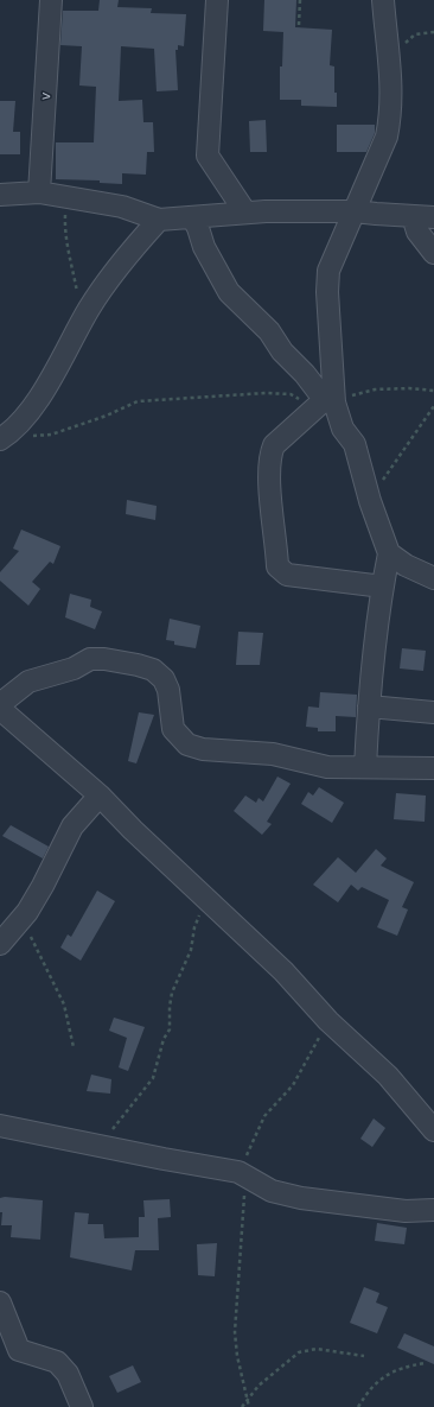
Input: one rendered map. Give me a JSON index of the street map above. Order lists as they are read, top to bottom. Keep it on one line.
{"streets":{"street":["v"]}}
